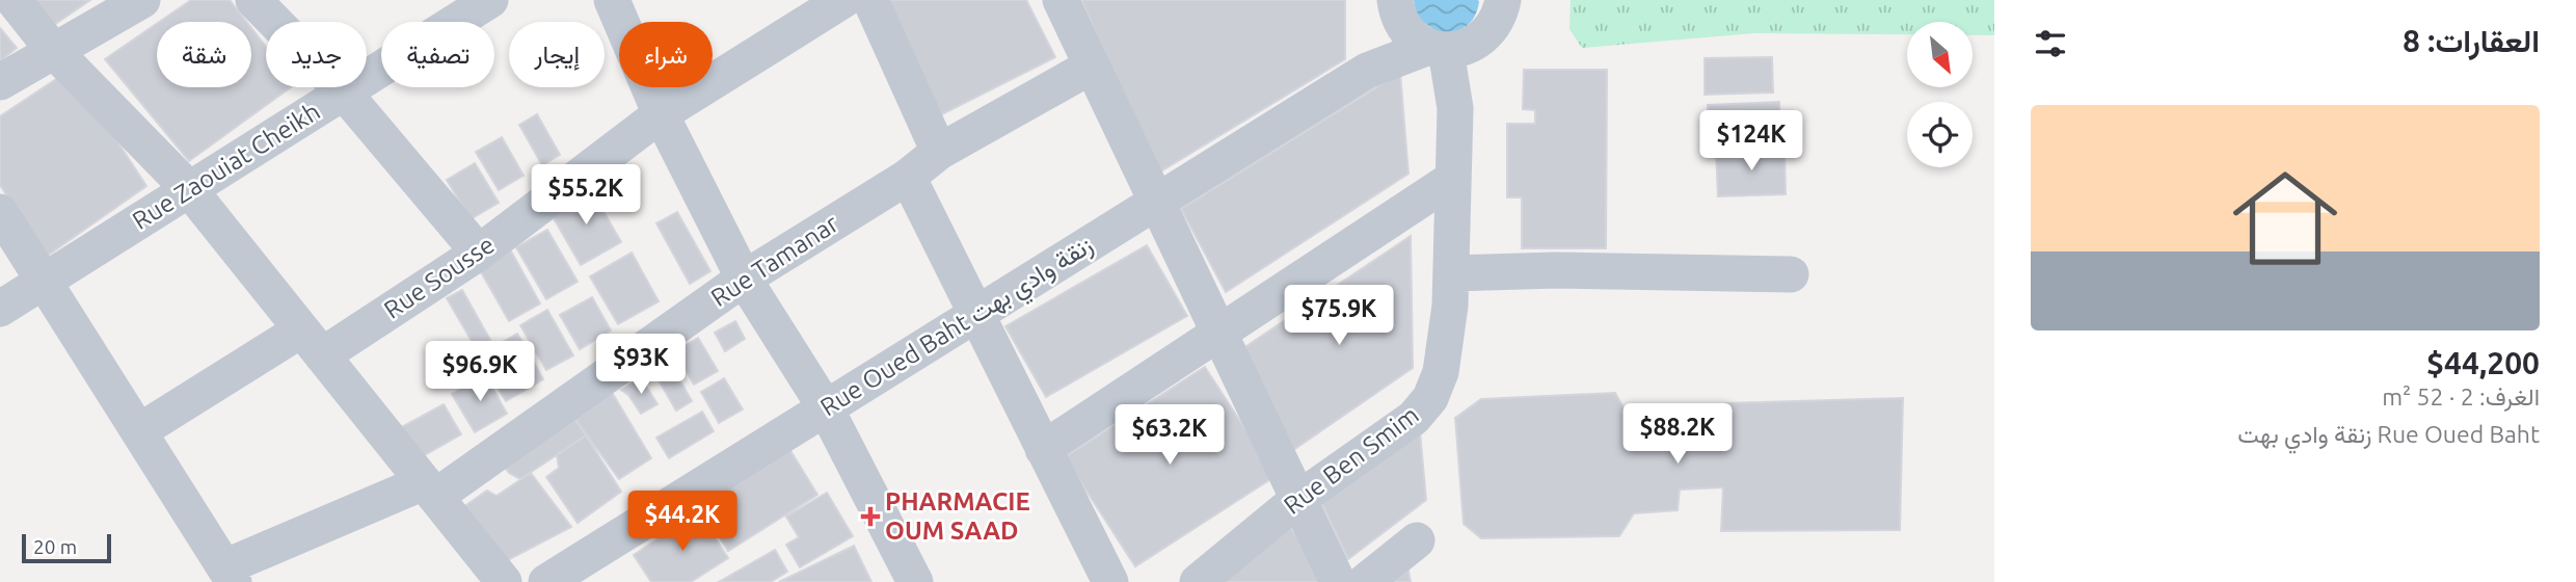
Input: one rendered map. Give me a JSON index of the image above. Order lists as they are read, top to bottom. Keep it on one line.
{"streets":{"street":["Rue Zaouiat Cheikh","Rue Tamanar","Rue Sousse","Rue Oued Baht زنقة وادي بهت","Rue Ben Smim"]},"crossings":[["Rue Oued Baht زنقة وادي بهت","Rue Ben Smim"]],"places":{"health":["PHARMACIE OUM SAAD"]},"scale_bar":"20 m","north":"bottom right","page":{"heading":"العقارات: 8","chip":["شراء","إيجار","تصفية","جديد","شقة"],"list":[{"name":"$44,200","note":"الغرف: 2 · 52 m² · Rue Oued Baht زنقة وادي بهت"}],"price":["$124K","$55.2K","$75.9K","$93K","$96.9K","$88.2K","$63.2K","$44.2K"],"scale":"20 m"}}
